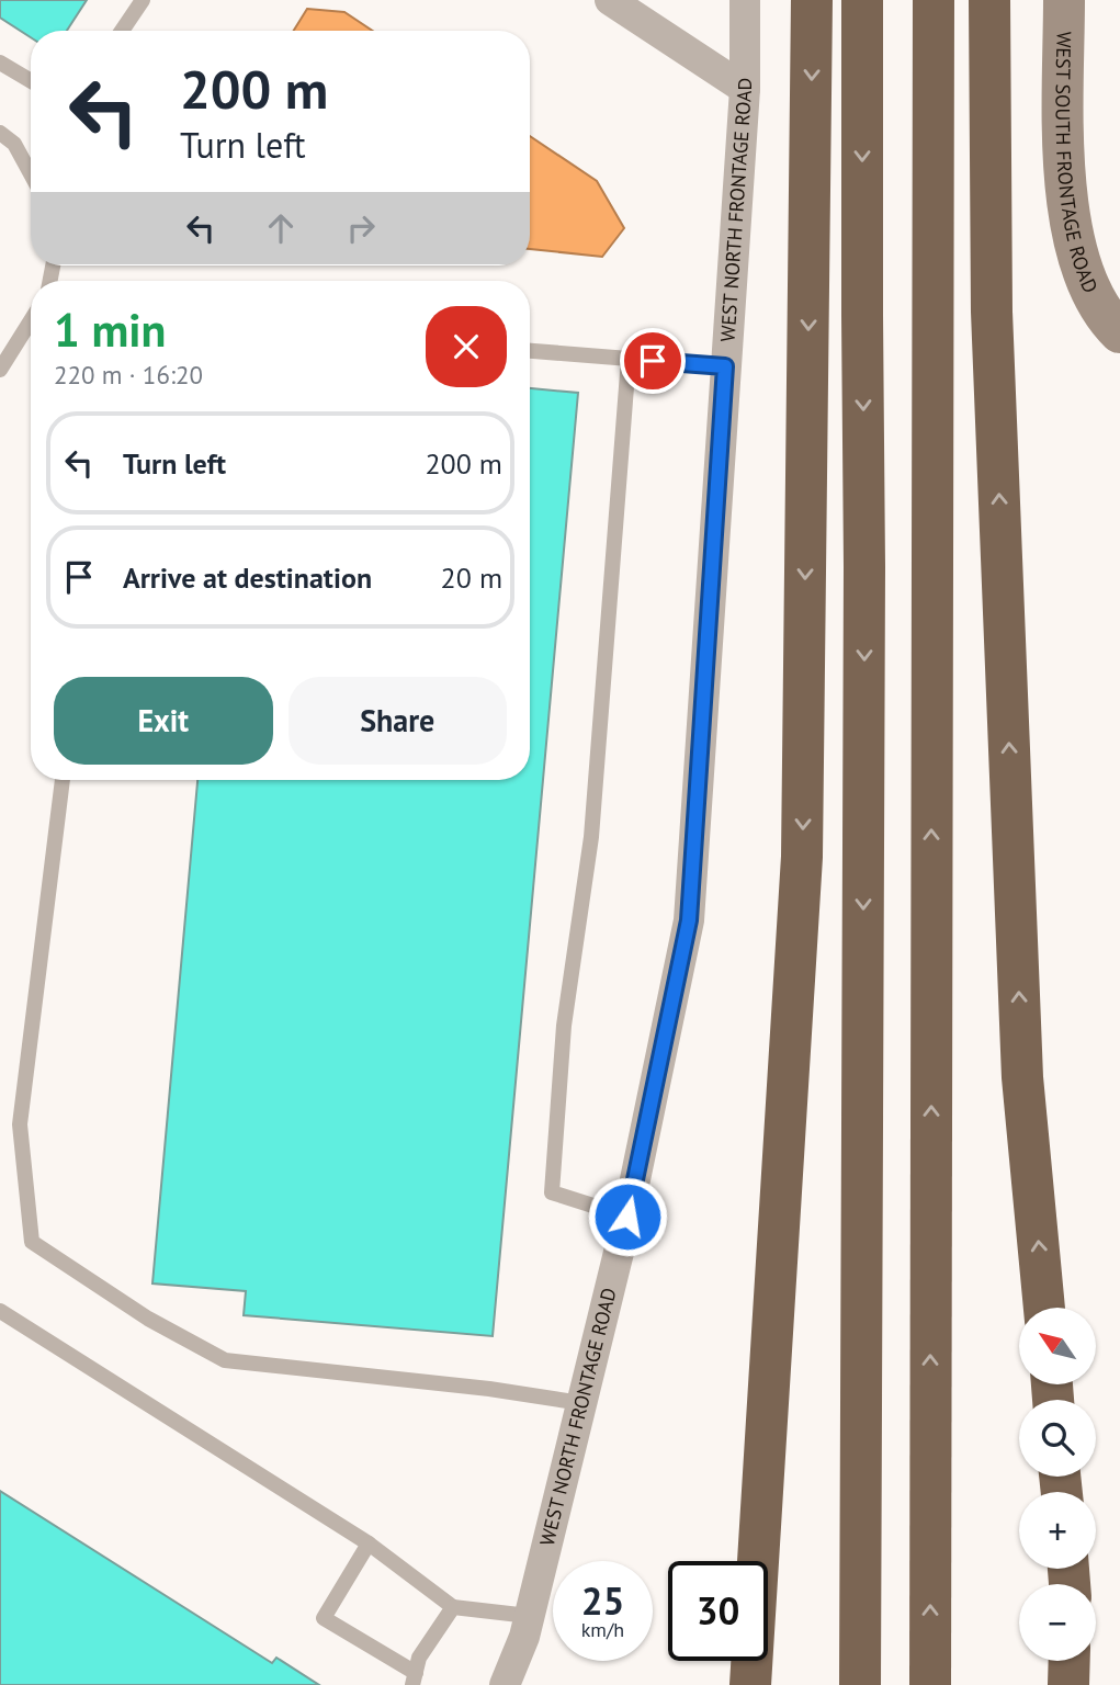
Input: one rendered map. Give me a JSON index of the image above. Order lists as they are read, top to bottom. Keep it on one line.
{"streets":{"street":["WEST SOUTH FRONTAGE ROAD","WEST NORTH FRONTAGE ROAD"]},"north":"top left","page":{"turn":["200 m","Turn left"],"heading":["1 min","220 m · 16:20"],"list":[{"name":"Turn left","value":"200 m"},{"name":"Arrive at destination","value":"20 m"}],"buttons":["Exit","Share"],"map_buttons":["+","−"],"speed":"25 km/h","limit":"30"}}
